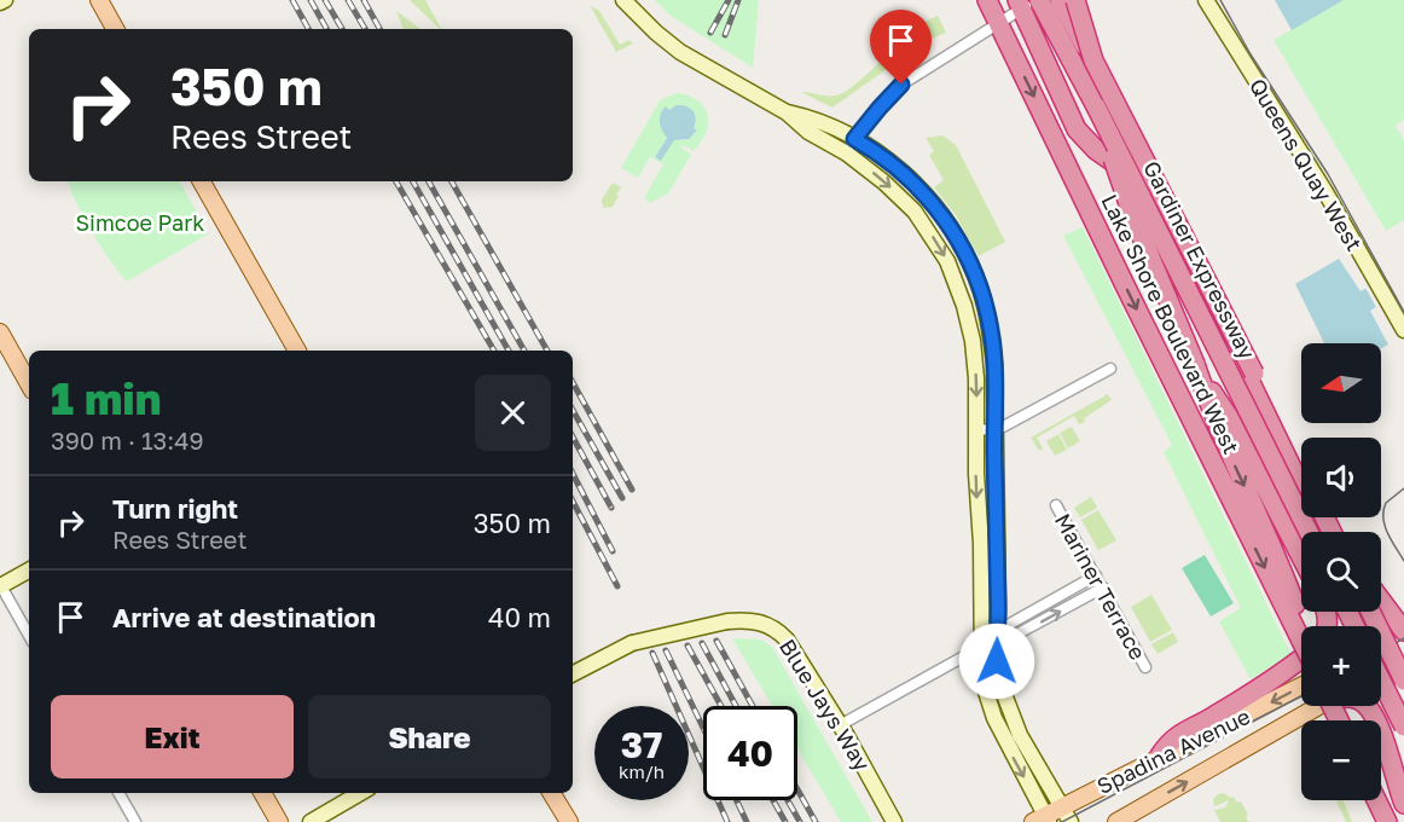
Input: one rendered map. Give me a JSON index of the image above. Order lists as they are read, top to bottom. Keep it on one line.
{"streets":{"highway":["Gardiner Expressway","Lake Shore Boulevard West"],"main road":["Spadina Avenue"],"street":["Queens Quay West","Mariner Terrace","Blue Jays Way"]},"parks":["Simcoe Park"],"north":"left","page":{"turn":["350 m","Rees Street"],"map_buttons":["+","−"],"heading":["1 min","390 m · 13:49"],"list":[{"name":"Turn right","note":"Rees Street","value":"350 m"},{"name":"Arrive at destination","value":"40 m"}],"buttons":["Exit","Share"],"speed":"37 km/h","limit":"40"}}
